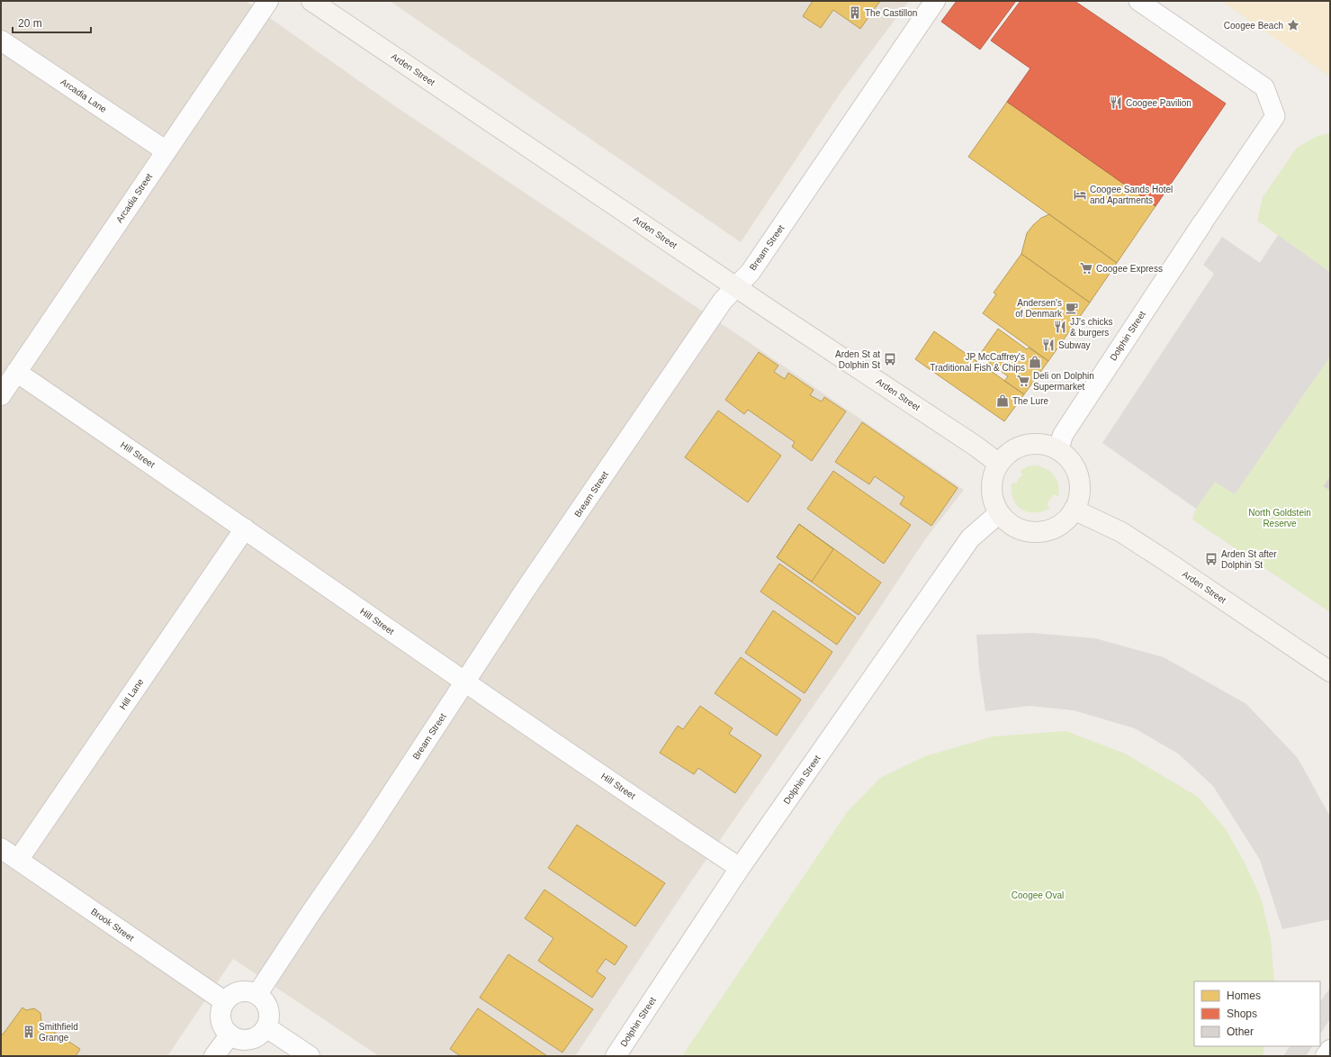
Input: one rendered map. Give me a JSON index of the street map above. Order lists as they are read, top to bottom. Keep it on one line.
{"streets":{"main road":["Arden Street"],"street":["Arcadia Lane","Arcadia Street","Bream Street","Dolphin Street","Hill Street","Hill Lane","Brook Street"]},"crossings":[["Arden Street","Bream Street"],["Arden Street","Dolphin Street"],["Arcadia Lane","Arcadia Street"],["Arcadia Street","Hill Street"],["Bream Street","Hill Street"],["Bream Street","Brook Street"],["Dolphin Street","Hill Street"],["Hill Street","Hill Lane"],["Hill Lane","Brook Street"]],"parks":["North Goldstein Reserve","Coogee Oval"],"places":{"building":["The Castillon","Smithfield Grange"],"place":["Coogee Beach"],"restaurant":["Coogee Pavilion","JJ's chicks & burgers","Subway"],"hotel":["Coogee Sands Hotel and Apartments"],"supermarket":["Coogee Express","Deli on Dolphin Supermarket"],"cafe":["Andersen's of Denmark"],"bus stop":["Arden St at Dolphin St","Arden St after Dolphin St"],"shop":["JP McCaffrey's Traditional Fish & Chips","The Lure"]},"legend":["Homes","Shops","Other"],"scale_bar":"20 m"}
